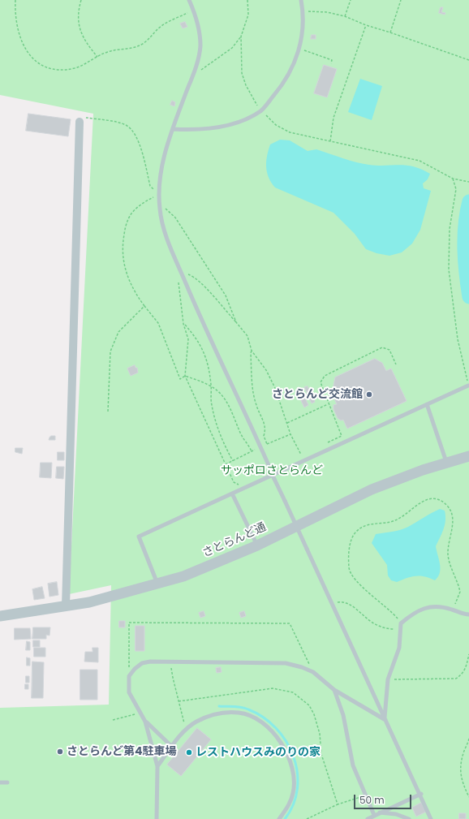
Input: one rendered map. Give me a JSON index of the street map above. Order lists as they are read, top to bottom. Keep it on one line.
{"streets":{"street":["さとらんど通"]},"parks":["サッポロさとらんど"],"places":["さとらんど交流館","さとらんど第4駐車場","レストハウスみのりの家"],"scale_bar":"50 m"}
